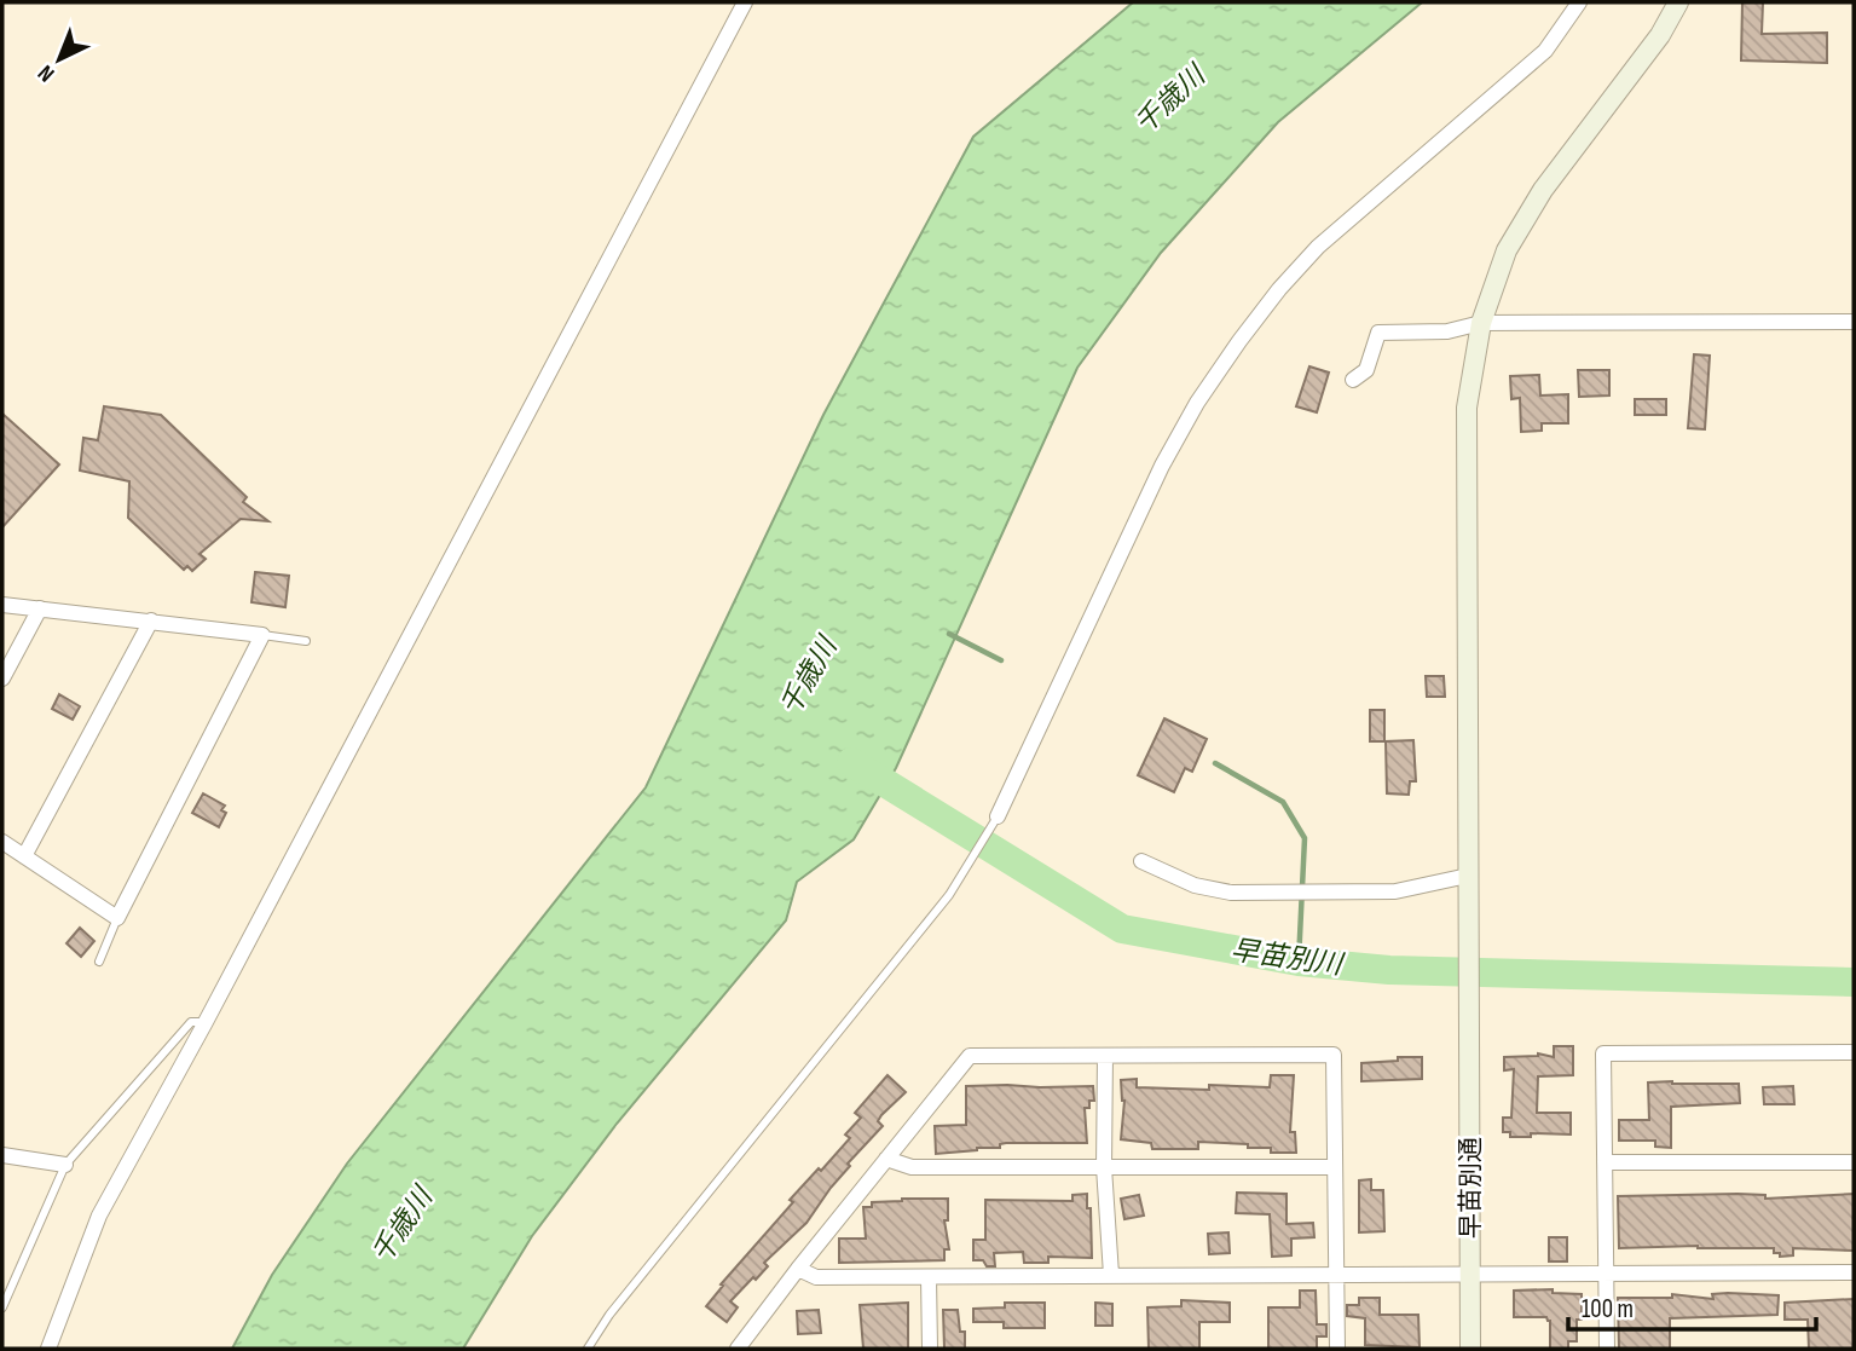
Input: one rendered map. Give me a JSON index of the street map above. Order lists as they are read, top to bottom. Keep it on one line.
{"streets":{"street":["早苗別通"]},"water":["千歳川","早苗別川"],"scale_bar":"100 m","north":"bottom left"}
